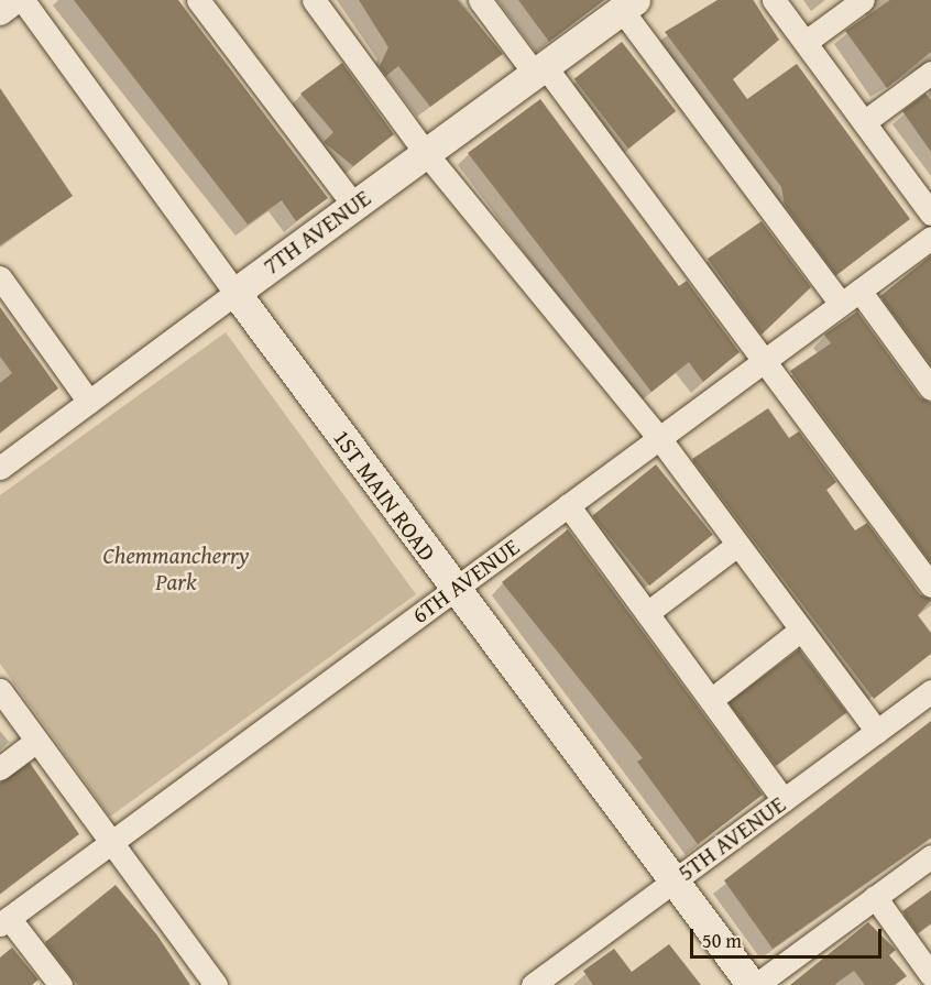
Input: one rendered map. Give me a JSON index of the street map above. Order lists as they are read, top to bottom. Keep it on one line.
{"streets":{"street":["7TH AVENUE","1ST MAIN ROAD","6TH AVENUE","5TH AVENUE"]},"crossings":[["7TH AVENUE","1ST MAIN ROAD"],["1ST MAIN ROAD","6TH AVENUE"],["1ST MAIN ROAD","5TH AVENUE"]],"parks":["Chemmancherry Park"],"scale_bar":"50 m"}
